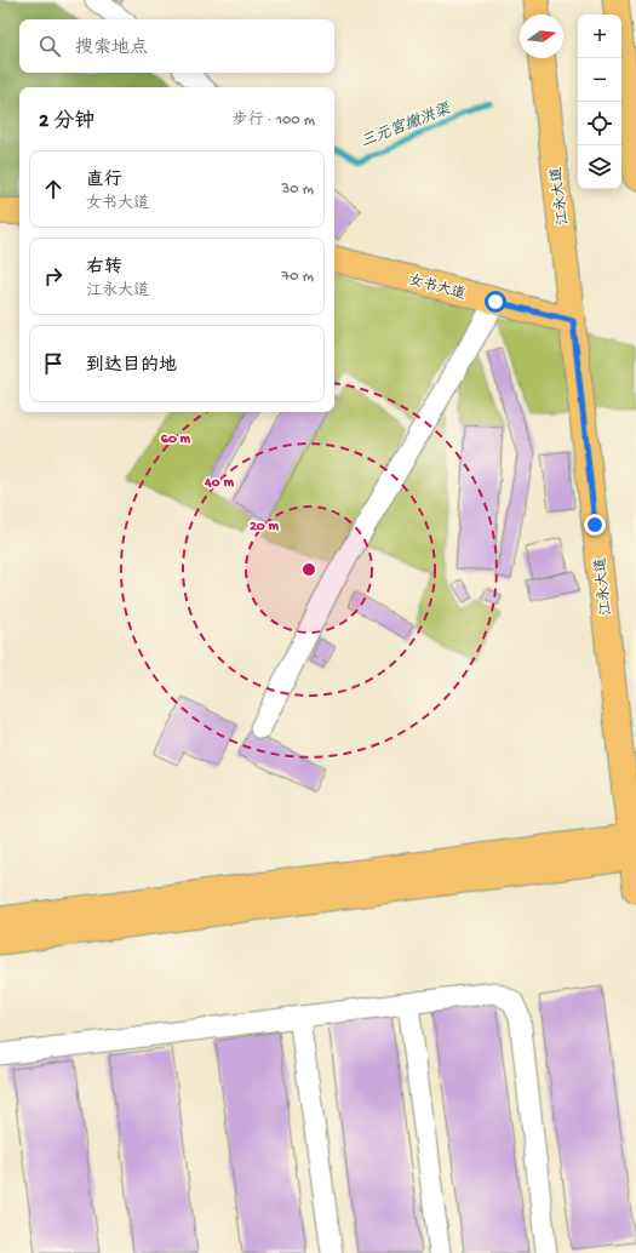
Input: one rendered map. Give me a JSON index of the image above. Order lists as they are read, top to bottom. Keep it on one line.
{"streets":{"main road":["江永大道","女书大道"]},"crossings":[["江永大道","女书大道"]],"water":["三元宫撇洪渠"],"north":"right","page":{"map_buttons":["+","−"],"search":"搜索地点","heading":["2 分钟","步行 · 100 m"],"list":[["直行","女书大道","30 m"],["右转","江永大道","70 m"],"到达目的地"]},"rings":["60 m","40 m","20 m"]}
